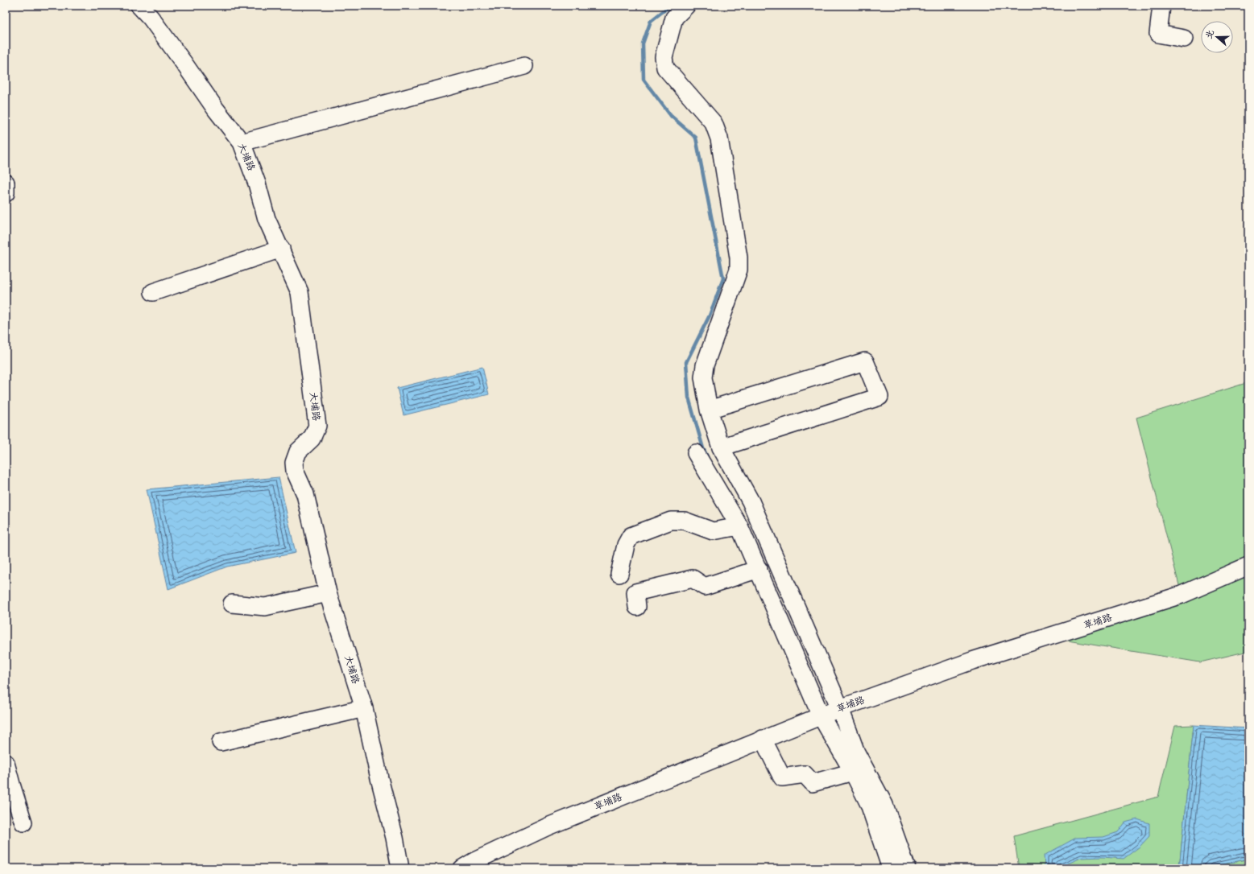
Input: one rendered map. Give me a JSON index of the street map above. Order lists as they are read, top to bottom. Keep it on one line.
{"streets":{"street":["大埔路","草埔路"]},"north":"left"}
